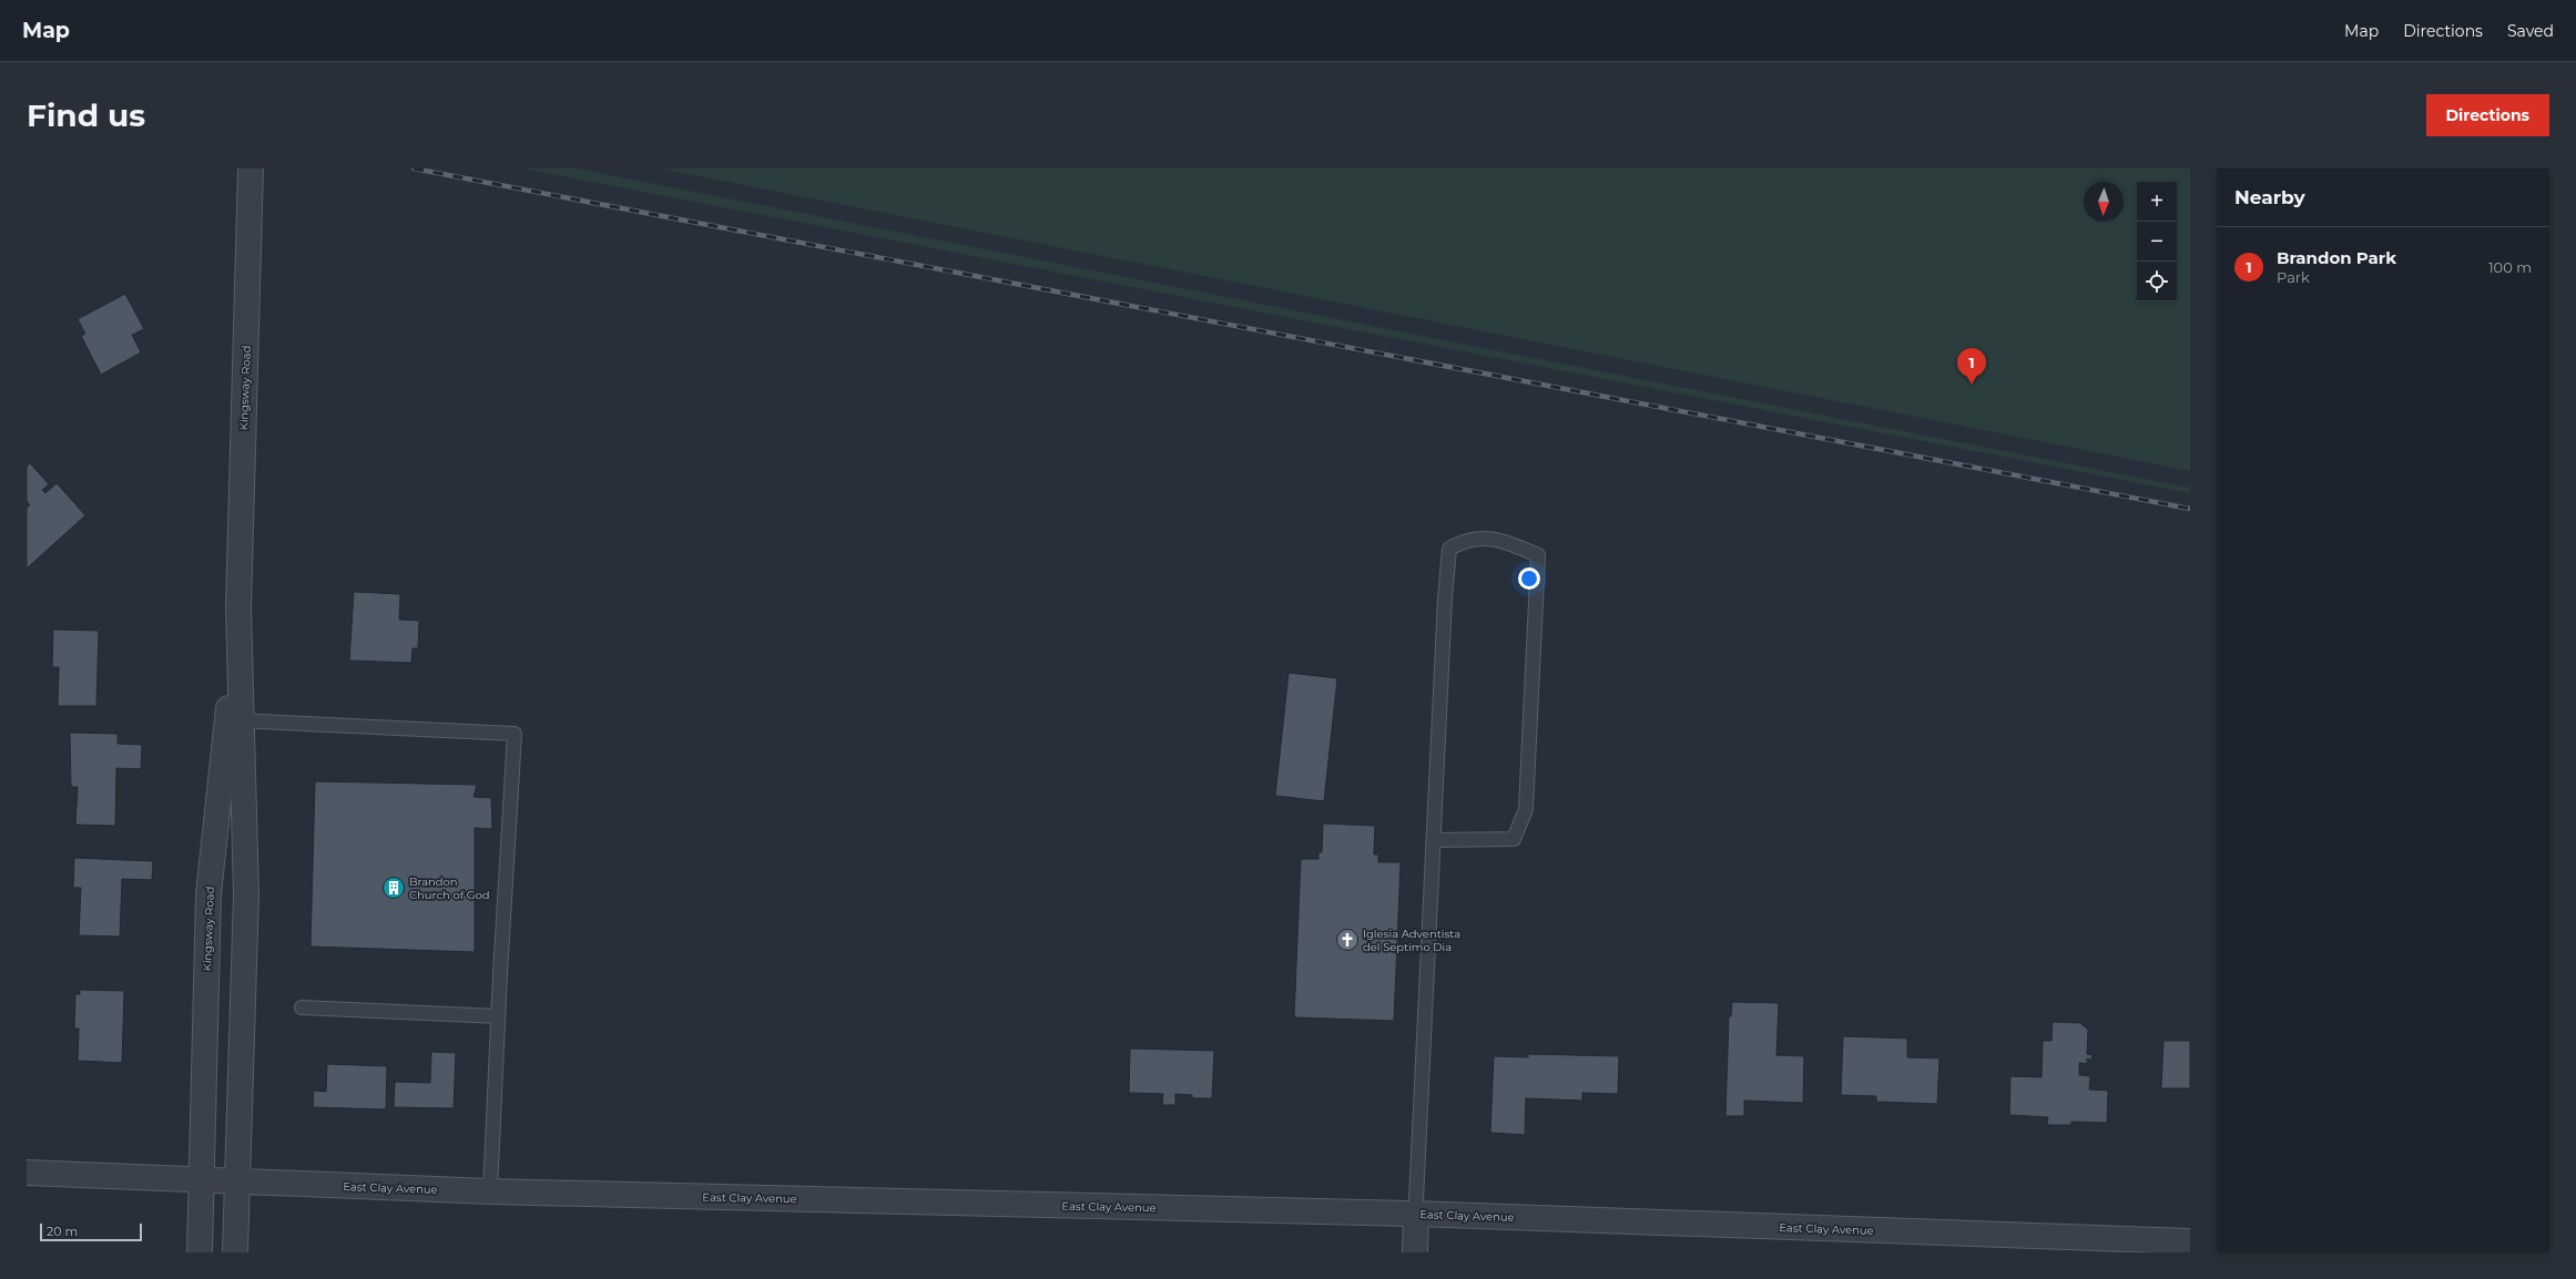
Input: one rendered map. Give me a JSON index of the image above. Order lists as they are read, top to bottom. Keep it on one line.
{"streets":{"street":["Kingsway Road","East Clay Avenue"]},"crossings":[["Kingsway Road","East Clay Avenue"]],"places":{"building":["Brandon Church of God"],"church":["Iglesia Adventista del Septimo Dia"]},"scale_bar":"20 m","north":"bottom","page":{"header":"Map","nav":["Map","Directions","Saved"],"buttons":"Directions","title":"Find us","heading":"Nearby","map_buttons":["+","−"],"list":[{"mark":"1","name":"Brandon Park","note":"Park","value":"100 m"}],"pins":"1","scale":"20 m"}}
